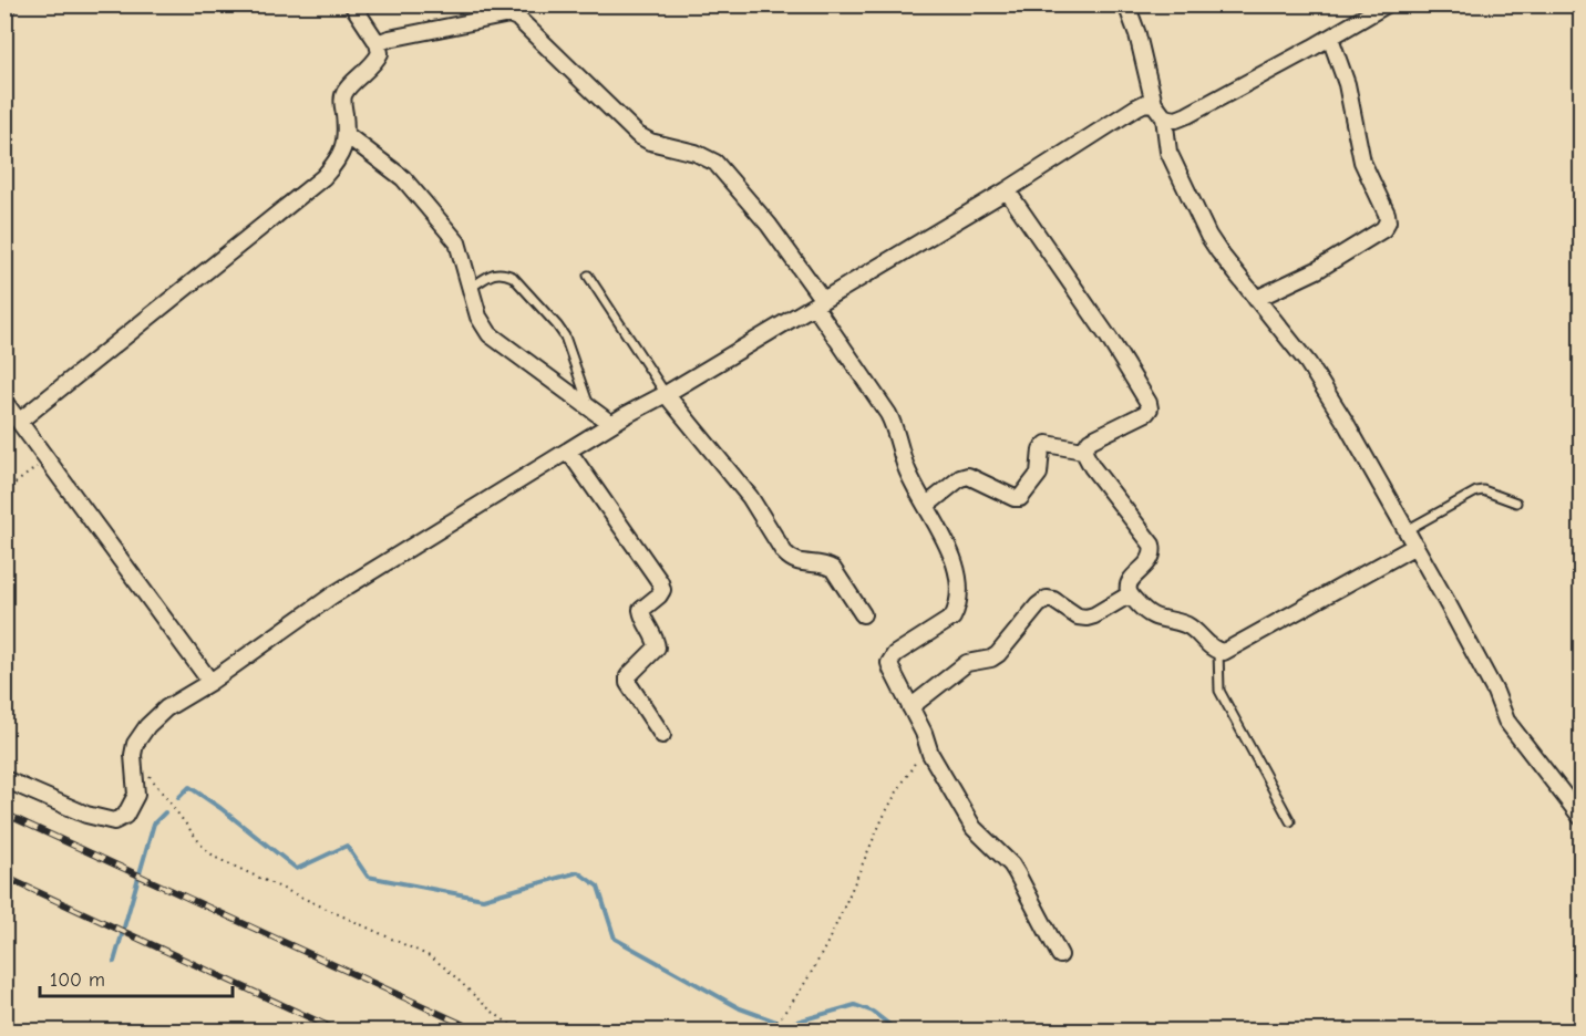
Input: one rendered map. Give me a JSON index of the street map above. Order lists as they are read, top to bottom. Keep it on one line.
{"scale_bar":"100 m"}
